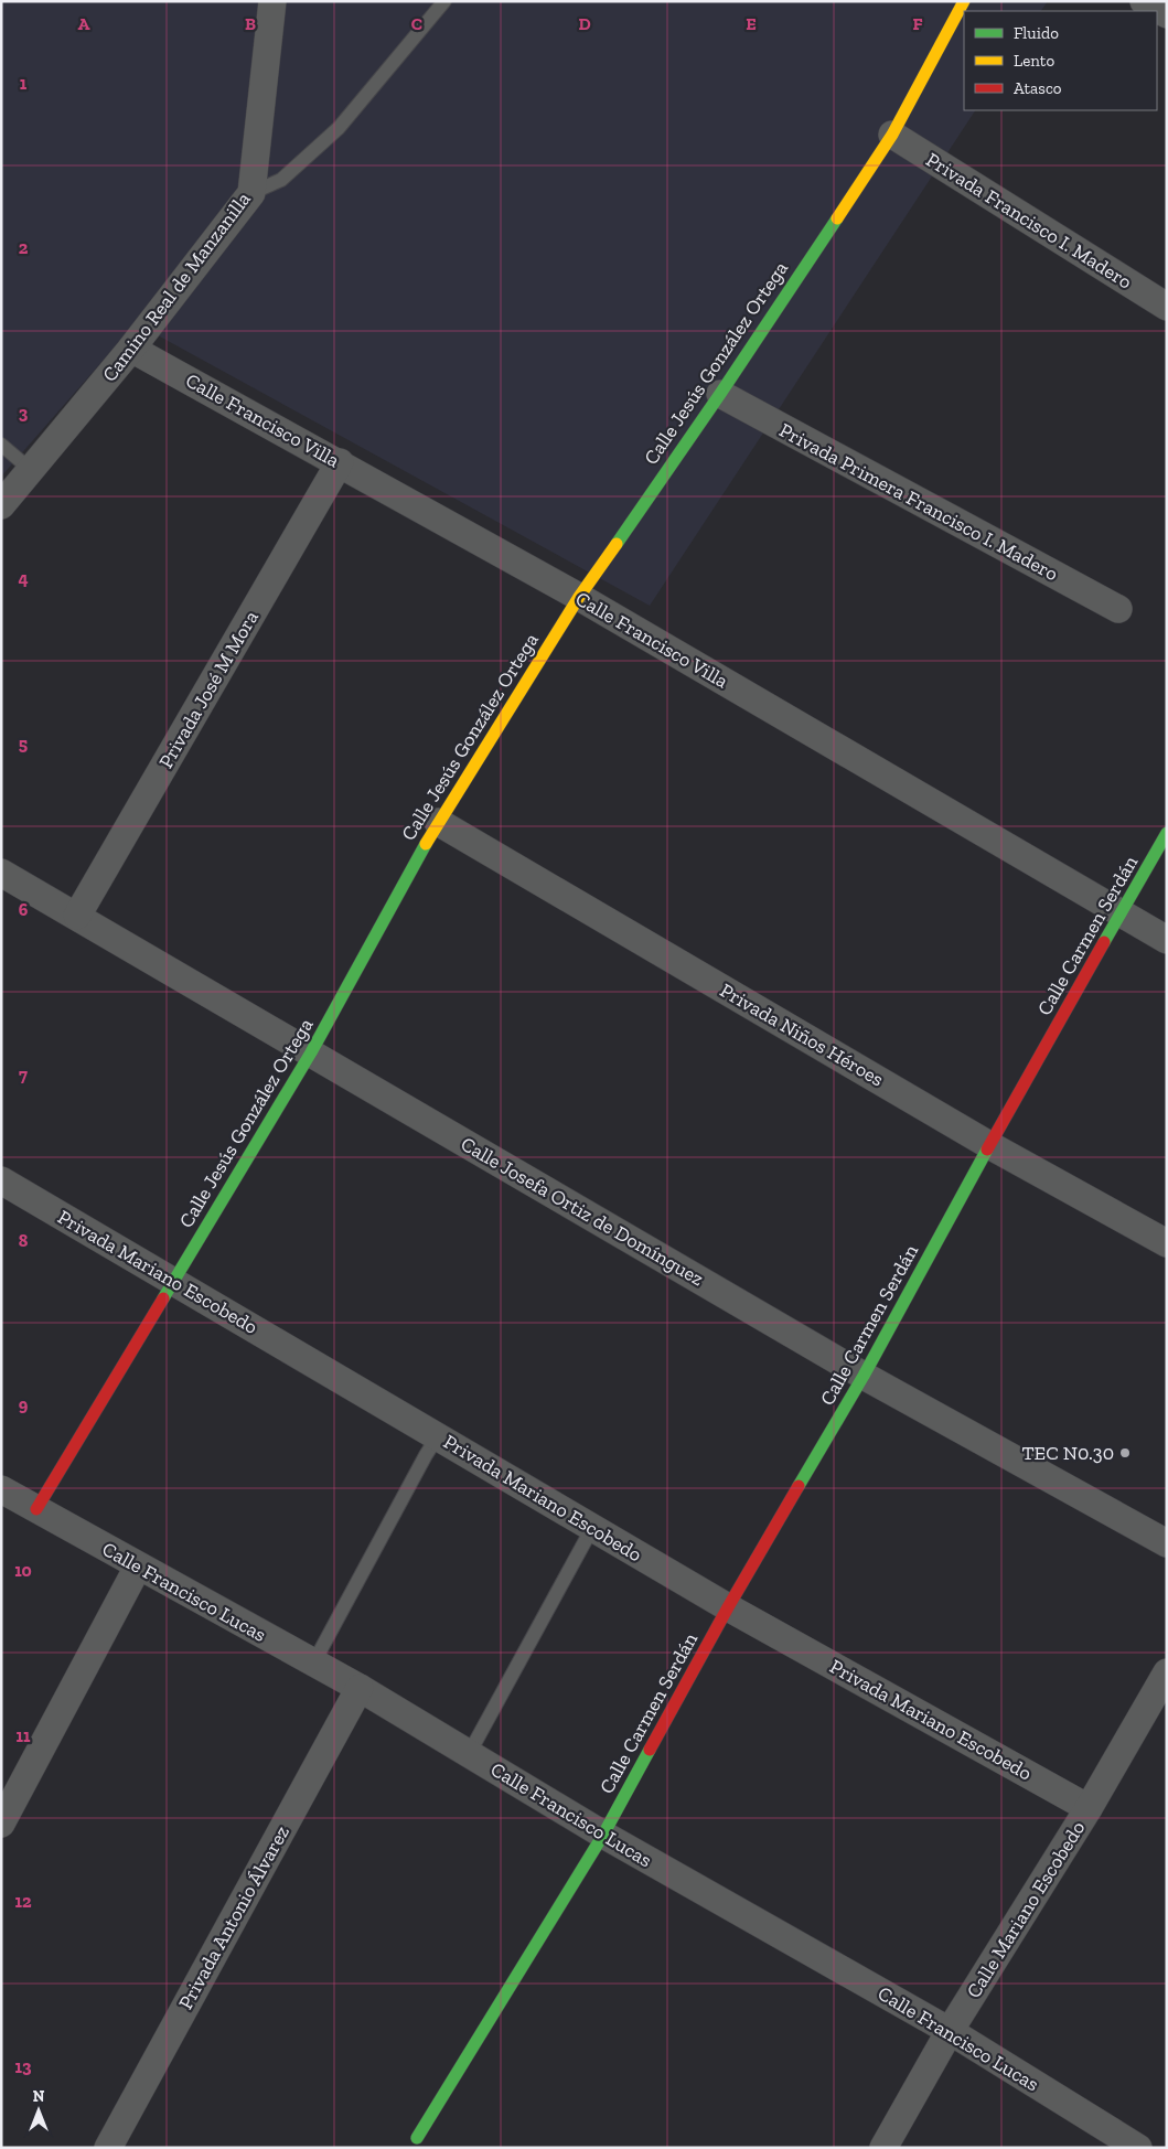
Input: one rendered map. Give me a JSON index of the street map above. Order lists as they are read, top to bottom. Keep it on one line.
{"streets":{"street":["Privada Francisco I. Madero","Camino Real de Manzanilla","Calle Jesús González Ortega","Calle Francisco Villa","Privada Primera Francisco I. Madero","Privada José M Mora","Calle Carmen Serdán","Privada Niños Héroes","Calle Josefa Ortiz de Domínguez","Privada Mariano Escobedo","Calle Francisco Lucas","Calle Mariano Escobedo","Privada Antonio Álvarez"]},"crossings":[["Privada Francisco I. Madero","Calle Jesús González Ortega"],["Camino Real de Manzanilla","Calle Francisco Villa"],["Calle Jesús González Ortega","Calle Francisco Villa"],["Calle Jesús González Ortega","Privada Primera Francisco I. Madero"],["Calle Jesús González Ortega","Privada Niños Héroes"],["Calle Jesús González Ortega","Calle Josefa Ortiz de Domínguez"],["Calle Jesús González Ortega","Privada Mariano Escobedo"],["Calle Jesús González Ortega","Calle Francisco Lucas"],["Calle Francisco Villa","Privada José M Mora"],["Calle Francisco Villa","Calle Carmen Serdán"],["Privada José M Mora","Calle Josefa Ortiz de Domínguez"],["Calle Carmen Serdán","Privada Niños Héroes"],["Calle Carmen Serdán","Calle Josefa Ortiz de Domínguez"],["Calle Carmen Serdán","Privada Mariano Escobedo"],["Calle Carmen Serdán","Calle Francisco Lucas"],["Privada Mariano Escobedo","Calle Mariano Escobedo"],["Calle Francisco Lucas","Calle Mariano Escobedo"],["Calle Francisco Lucas","Privada Antonio Álvarez"]],"places":["TEC N0.30"],"legend":["Fluido","Lento","Atasco"],"north":"top","grid":{"columns":["A","B","C","D","E","F"],"rows":["1","2","3","4","5","6","7","8","9","10","11","12","13"]}}
